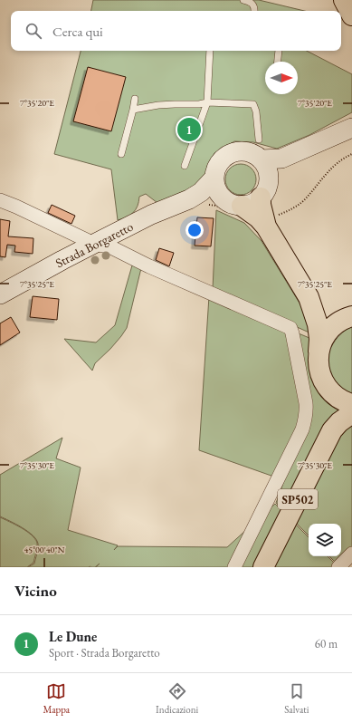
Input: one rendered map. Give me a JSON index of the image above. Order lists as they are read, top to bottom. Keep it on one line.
{"streets":{"main road":["SP502"],"street":["Strada Borgaretto"]},"north":"right","page":{"search":"Cerca qui","pins":"1","heading":"Vicino","list":[{"mark":"1","name":"Le Dune","note":"Sport · Strada Borgaretto","value":"60 m"}],"nav":["Mappa","Indicazioni","Salvati"]},"coordinates":["7°35'20\"E","7°35'25\"E","7°35'30\"E","45°00'40\"N"]}
